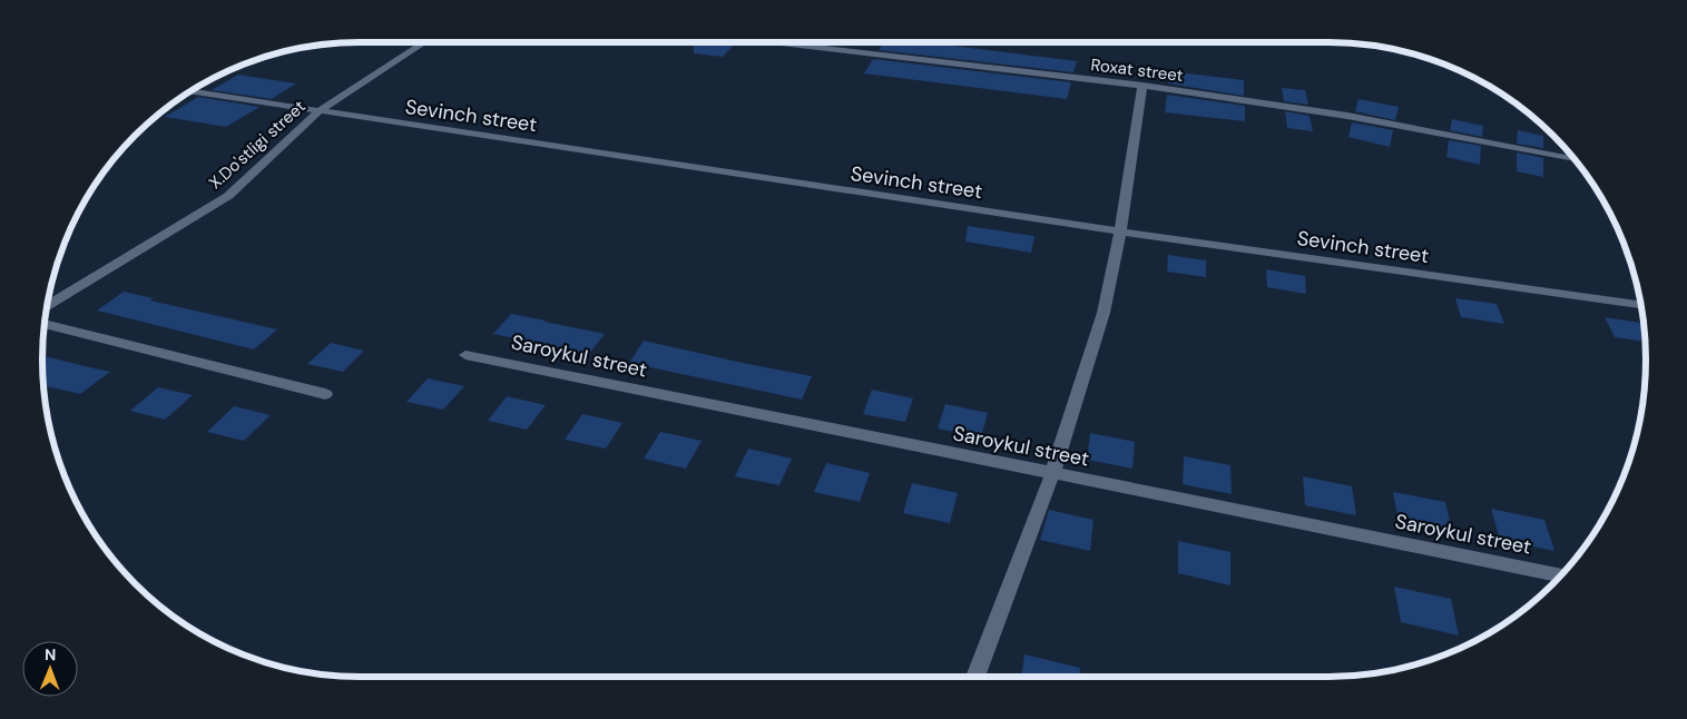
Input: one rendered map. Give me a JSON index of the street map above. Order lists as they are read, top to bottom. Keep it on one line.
{"streets":{"street":["Roxat street","Sevinch street","X.Do'stligi street","Saroykul street"]},"crossings":[["Sevinch street","X.Do'stligi street"]],"north":"top"}
